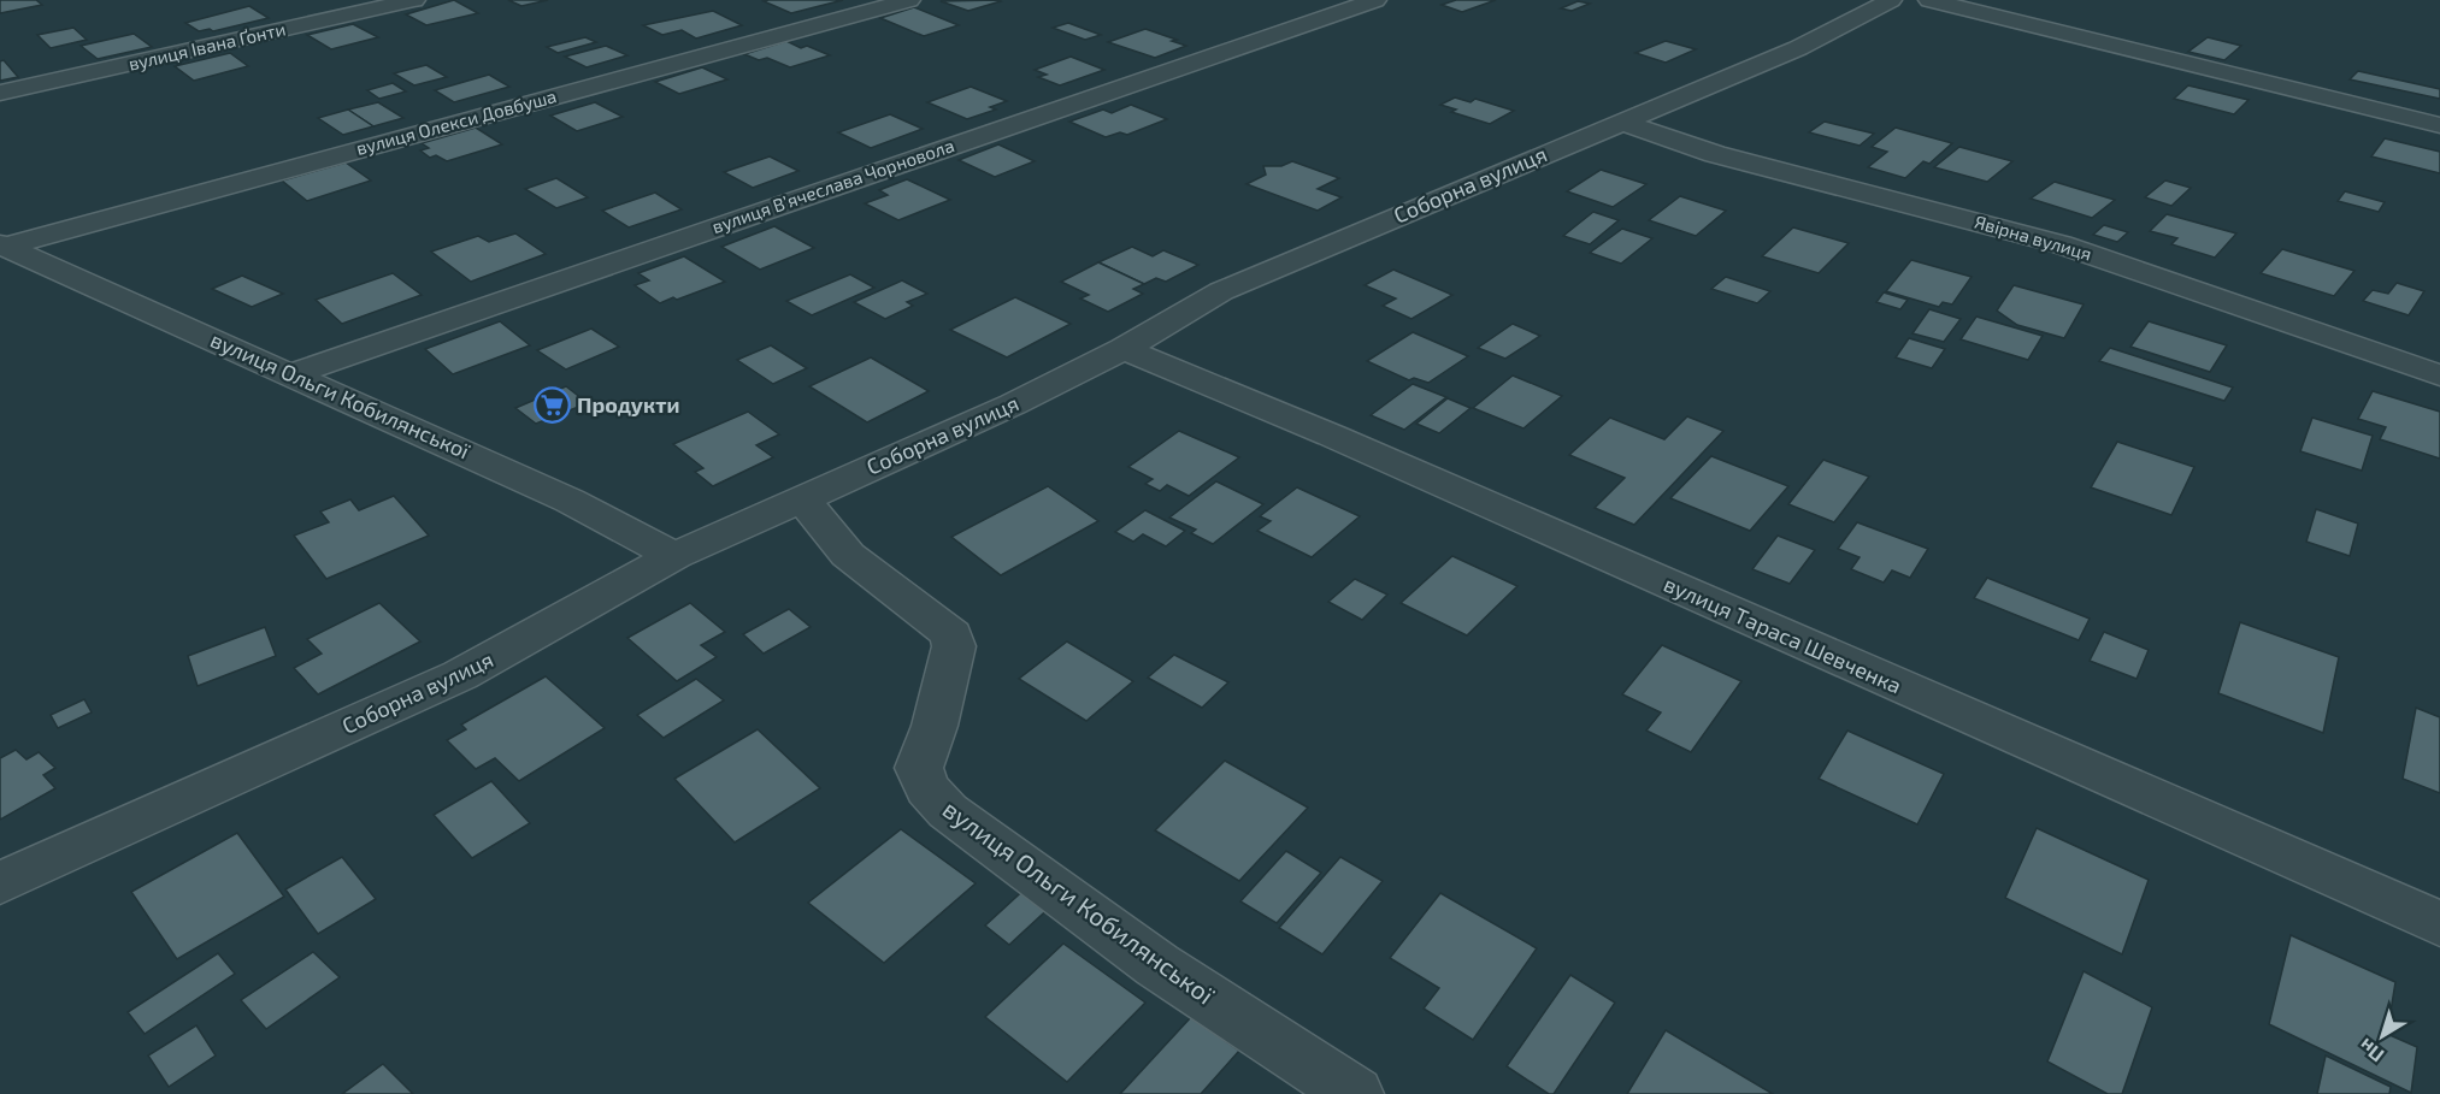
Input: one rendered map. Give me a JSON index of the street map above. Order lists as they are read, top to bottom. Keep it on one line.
{"streets":{"street":["вулиця Івана Ґонти","вулиця Олекси Довбуша","Соборна вулиця","вулиця Вʼячеслава Чорновола","Явірна вулиця","вулиця Ольги Кобилянської","вулиця Тараса Шевченка"]},"crossings":[["вулиця Олекси Довбуша","вулиця Ольги Кобилянської"],["Соборна вулиця","Явірна вулиця"],["Соборна вулиця","вулиця Ольги Кобилянської"],["Соборна вулиця","вулиця Тараса Шевченка"],["вулиця Вʼячеслава Чорновола","вулиця Ольги Кобилянської"]],"places":{"supermarket":["Продукти"]},"north":"bottom left"}
